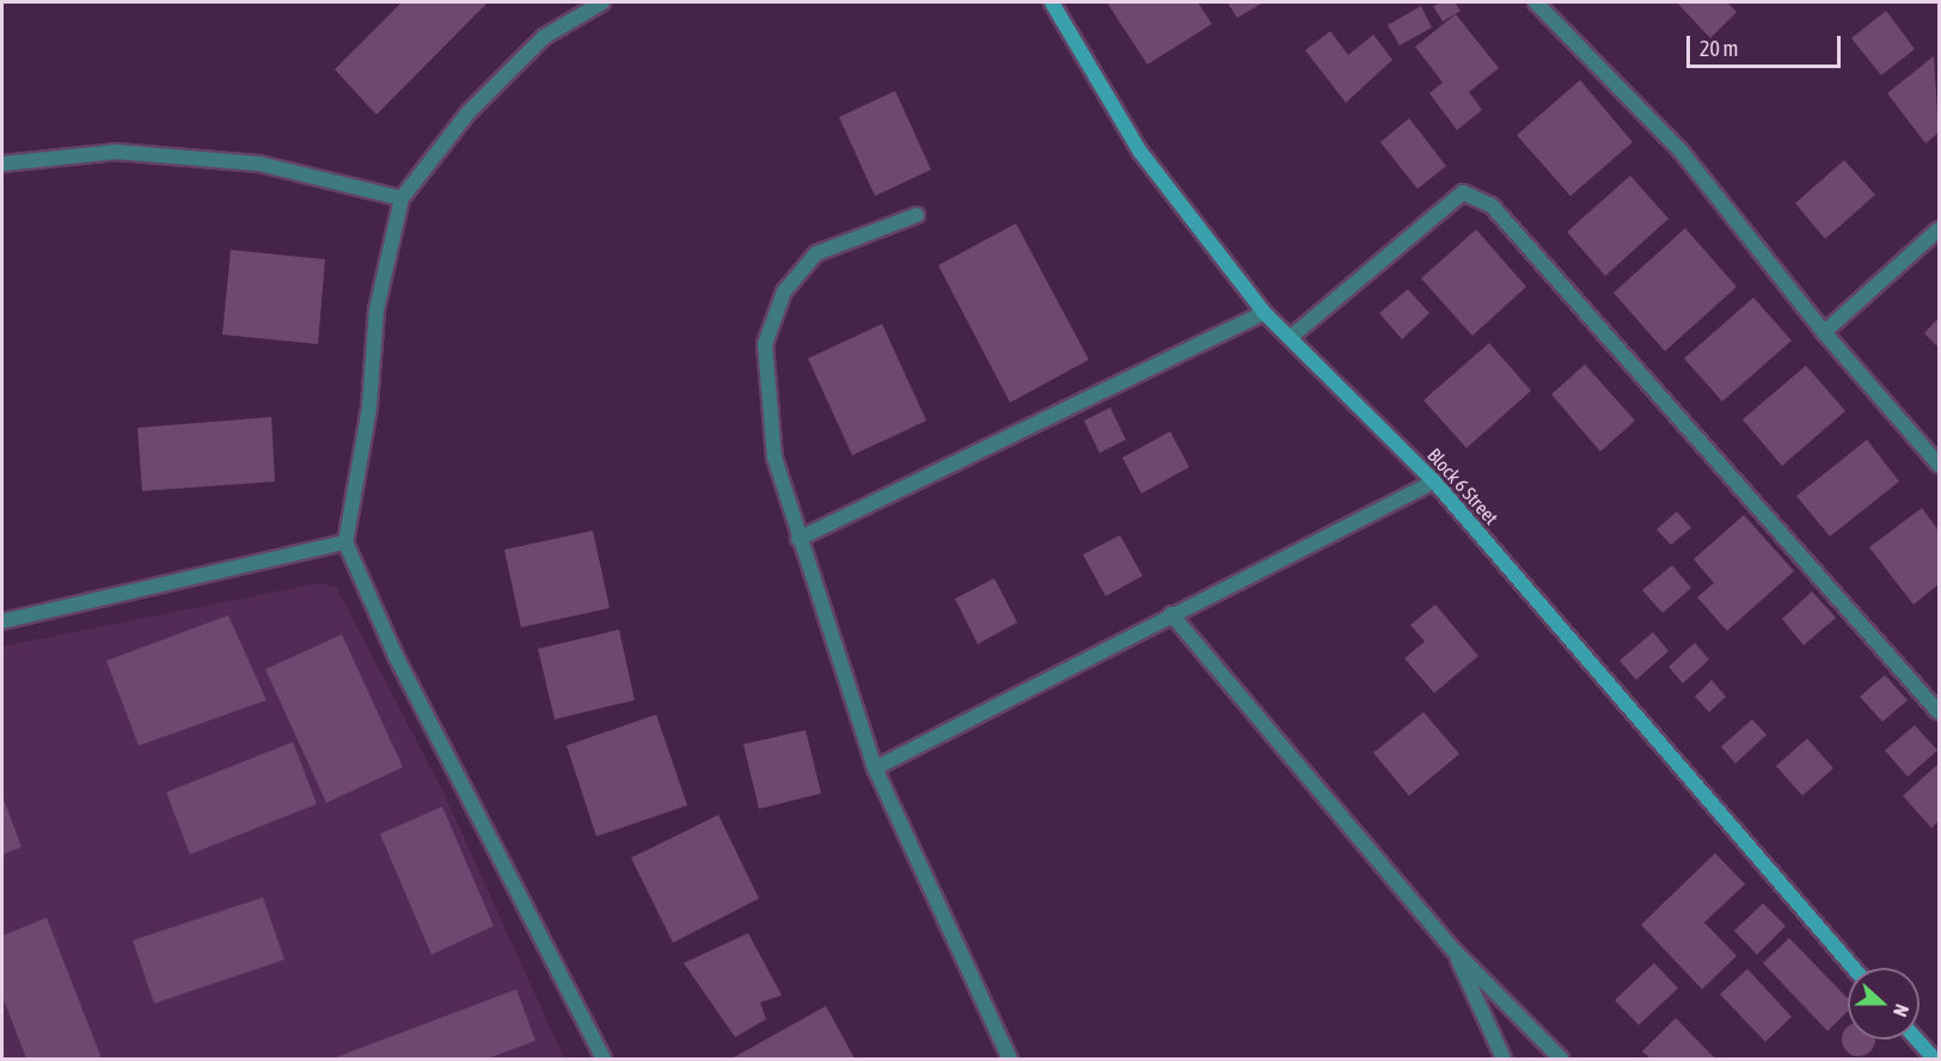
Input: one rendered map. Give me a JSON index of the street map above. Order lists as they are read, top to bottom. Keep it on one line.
{"streets":{"street":["Block 6 Street"]},"scale_bar":"20 m","north":"right"}
